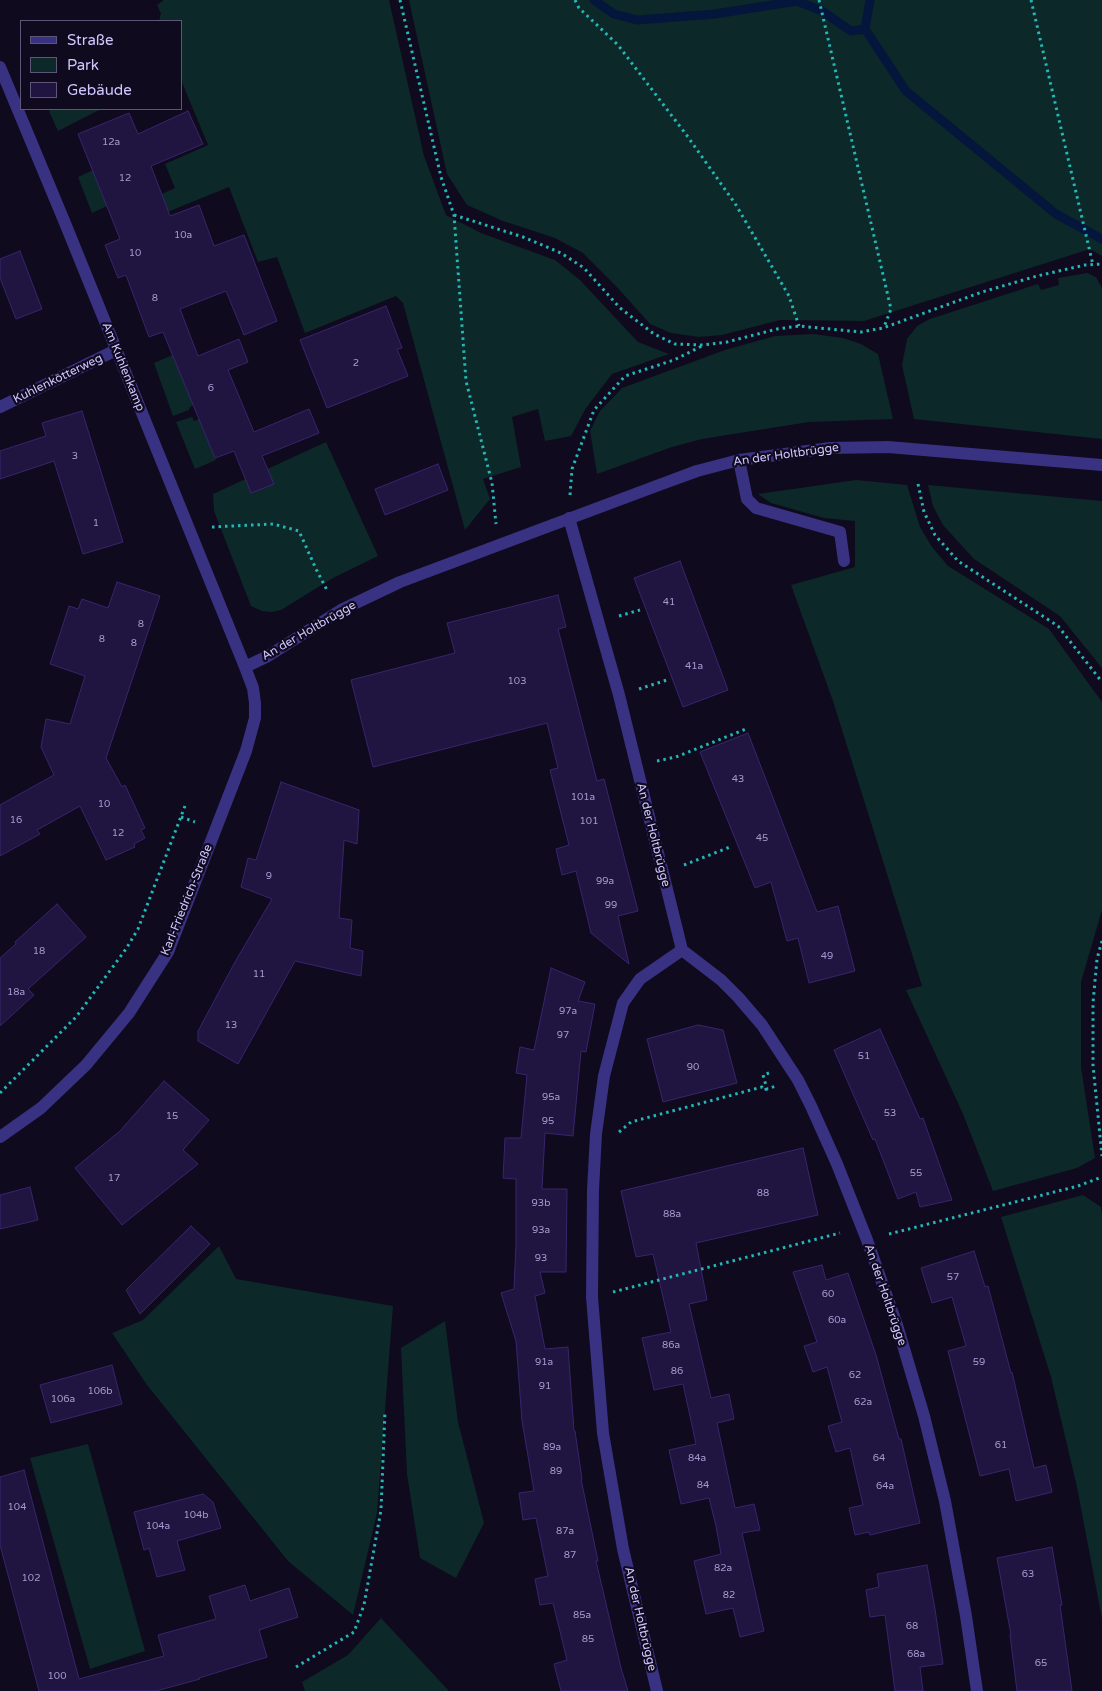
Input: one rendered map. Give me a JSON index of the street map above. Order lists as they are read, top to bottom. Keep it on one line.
{"streets":{"street":["Am Kuhlenkamp","Kuhlenkötterweg","An der Holtbrügge","Karl-Friedrich-Straße"]},"crossings":[["Am Kuhlenkamp","Kuhlenkötterweg"],["Am Kuhlenkamp","An der Holtbrügge"],["Am Kuhlenkamp","Karl-Friedrich-Straße"],["An der Holtbrügge","Karl-Friedrich-Straße"]],"house_numbers":["12a","12","10a","10","8","2","6","3","1","41","8","8","8","41a","103","43","101a","10","16","101","12","45","9","99a","99","18","49","11","18a","97a","13","97","51","90","95a","53","15","95","55","17","88","93b","88a","93a","93","57","60","60a","86a","91a","59","86","62","91","106b","106a","62a","61","89a","84a","64","89","84","64a","104","104b","104a","87a","87","82a","63","102","82","85a","68","85","68a","65","100"],"legend":["Straße","Park","Gebäude"]}
